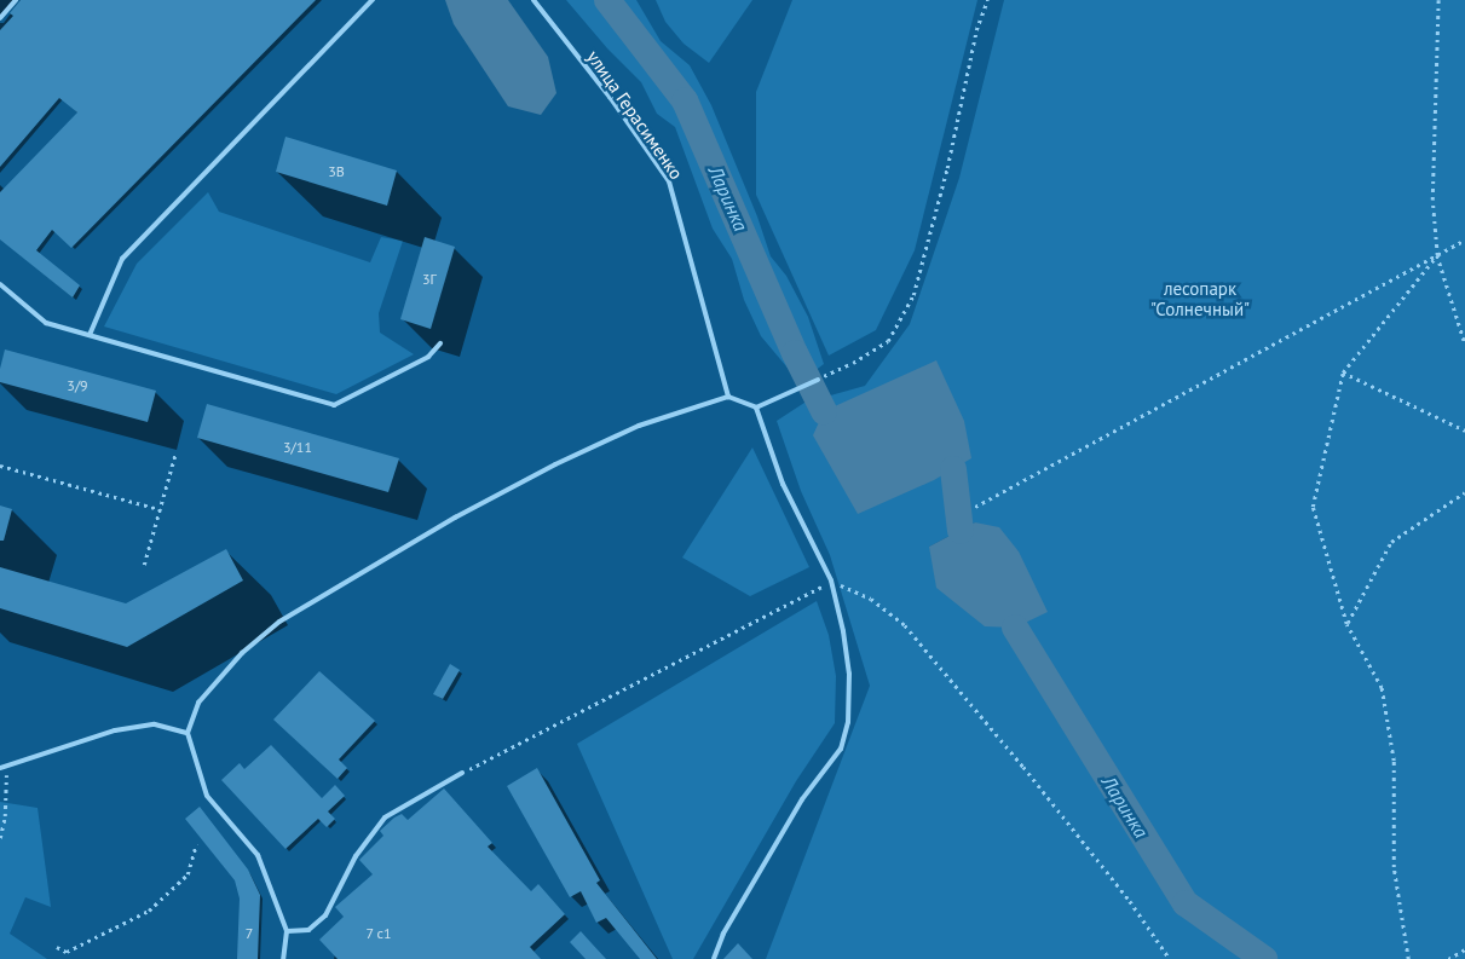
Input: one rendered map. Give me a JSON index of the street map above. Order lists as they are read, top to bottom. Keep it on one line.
{"streets":{"lane":["улица Герасименко"]},"water":["Ларинка"],"parks":["лесопарк \"Солнечный\""],"house_numbers":["3В","3Г","3/9","3/11","7","7 с1"]}
